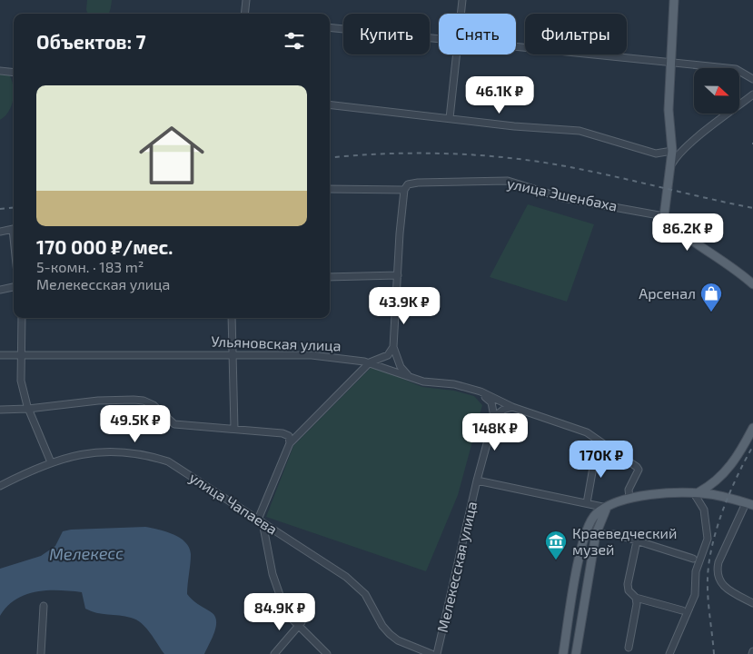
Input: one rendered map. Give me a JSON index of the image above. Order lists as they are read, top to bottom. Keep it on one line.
{"streets":{"street":["улица Эшенбаха","Ульяновская улица","улица Чапаева","Мелекесская улица"]},"water":["Мелекесс"],"places":{"shop":["Арсенал"],"museum":["Краеведческий музей"]},"north":"right","page":{"chip":["Купить","Снять","Фильтры"],"heading":"Объектов: 7","list":[{"name":"170 000 ₽/мес.","note":"5-комн. · 183 m² · Мелекесская улица"}],"price":["46.1K ₽","86.2K ₽","43.9K ₽","49.5K ₽","148K ₽","170K ₽","84.9K ₽"]}}
